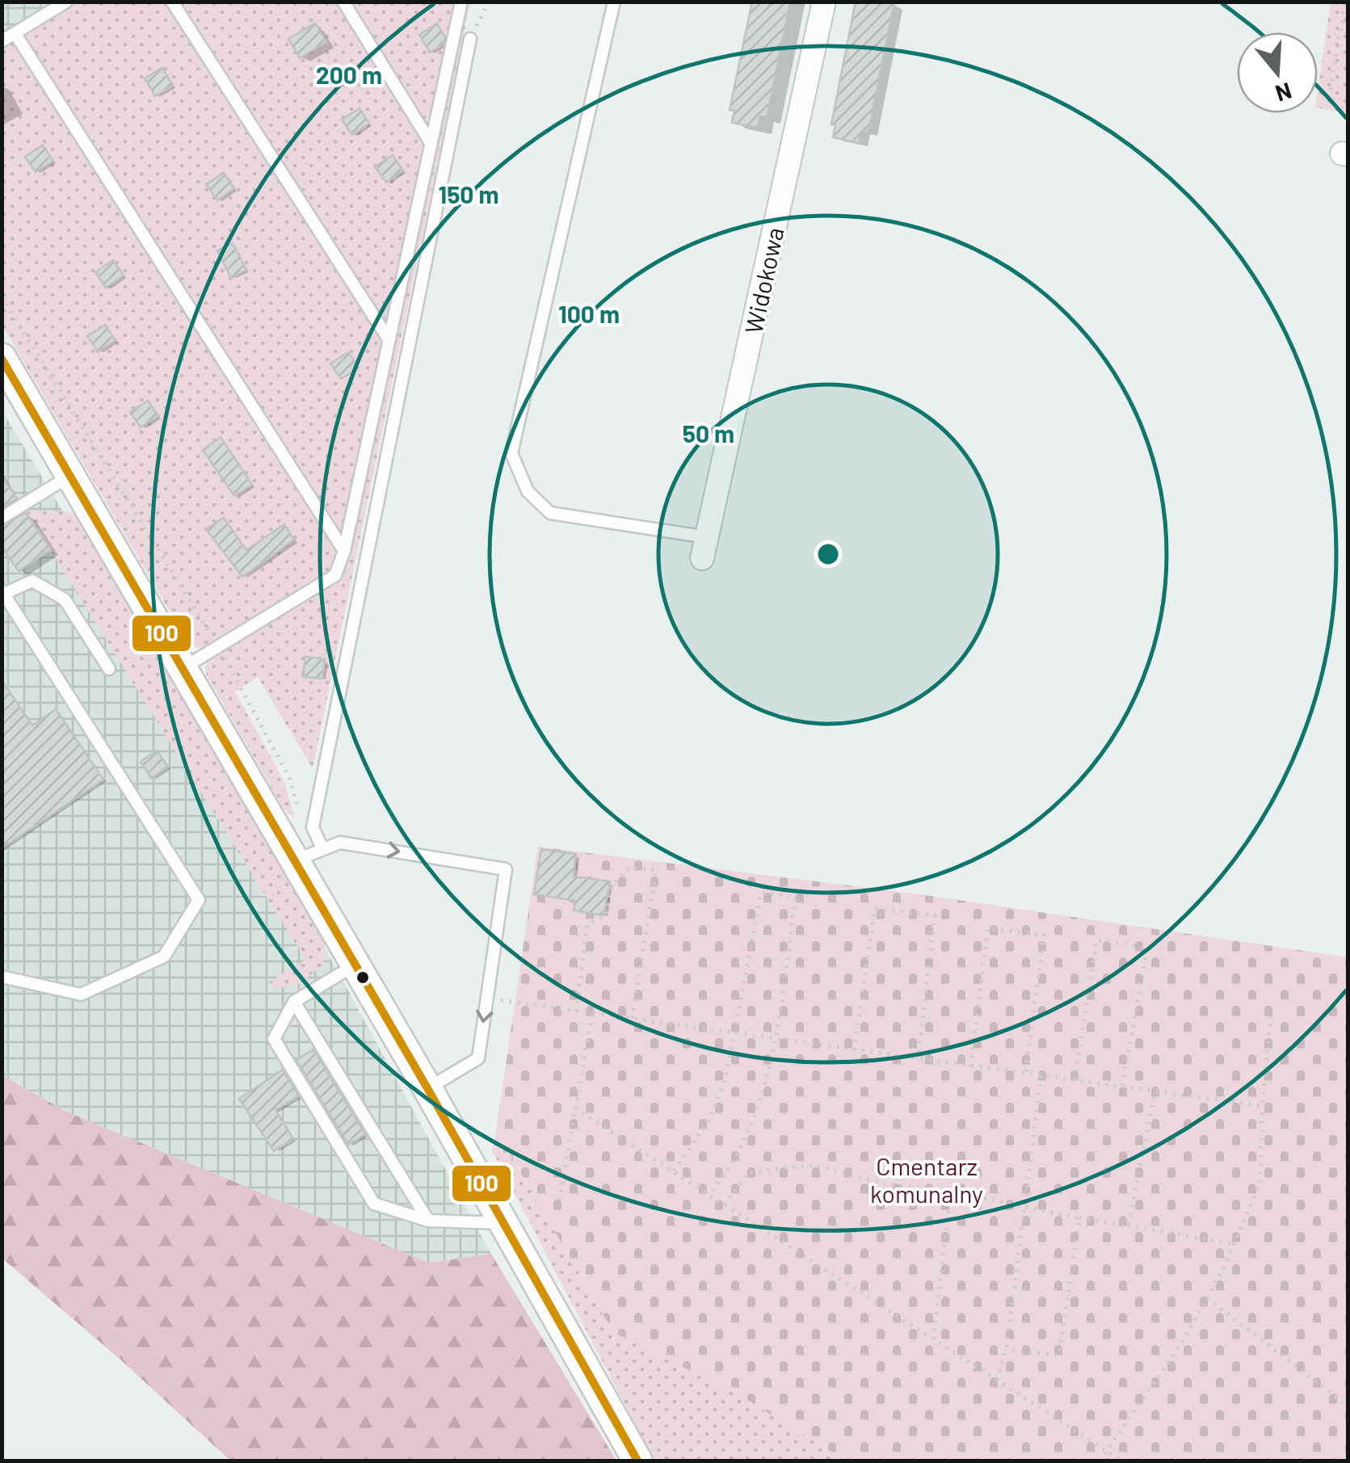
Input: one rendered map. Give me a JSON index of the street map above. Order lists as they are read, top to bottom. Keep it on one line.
{"streets":{"street":["Widokowa"]},"parks":["Cmentarz komunalny"],"lines":["transit line 100"],"north":"bottom","rings":["200 m","150 m","100 m","50 m"]}
